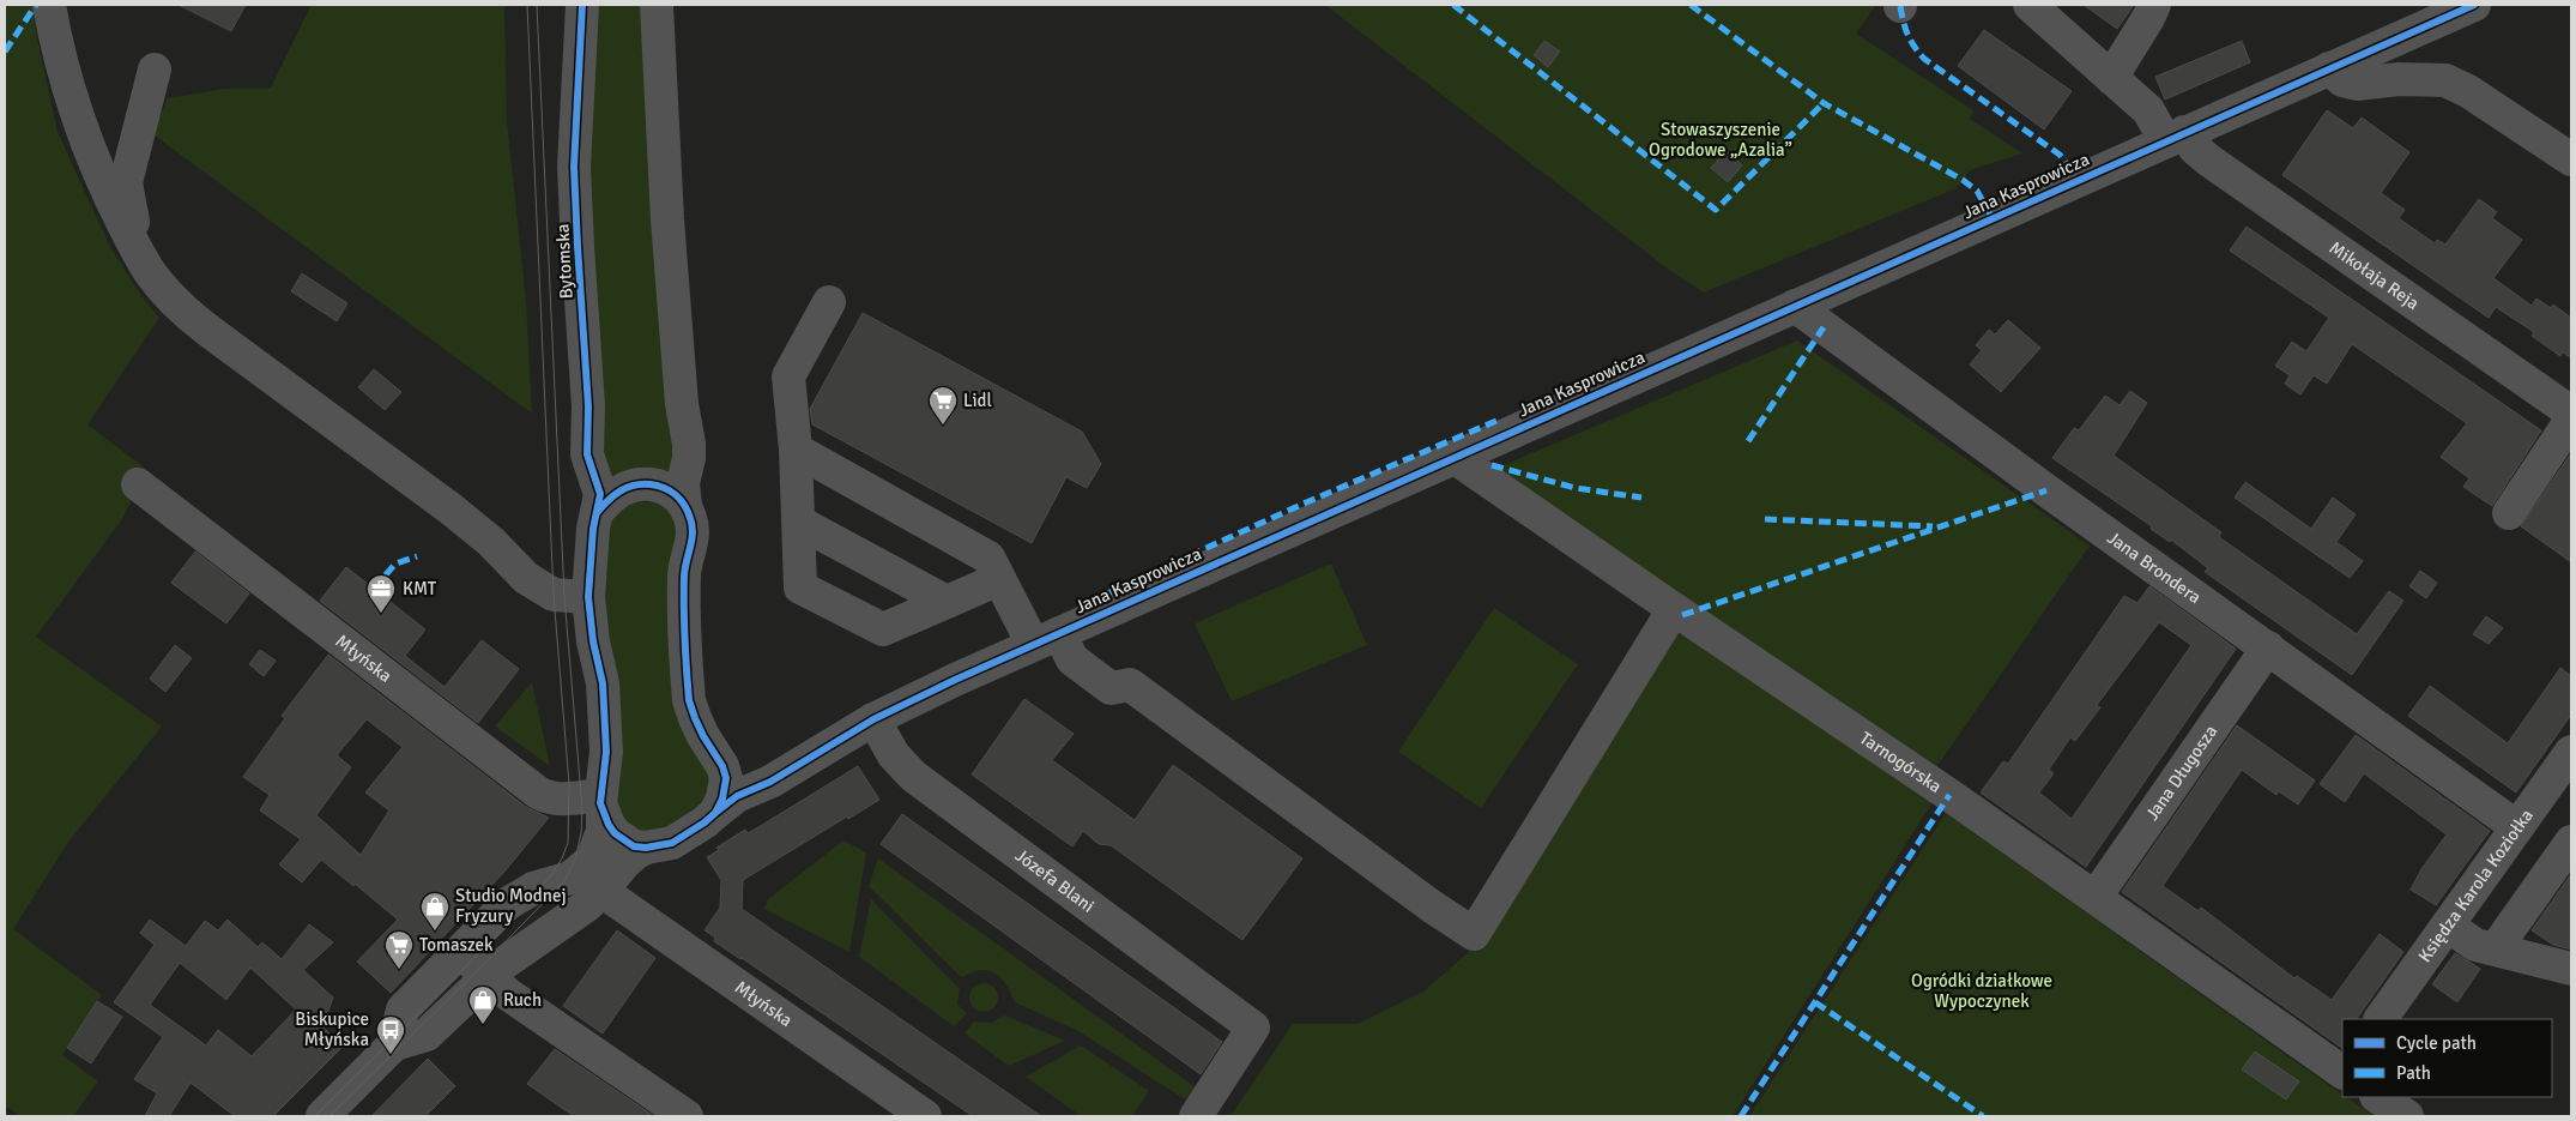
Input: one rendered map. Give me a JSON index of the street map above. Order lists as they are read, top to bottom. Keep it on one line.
{"streets":{"street":["Jana Kasprowicza","Bytomska","Mikołaja Reja","Jana Brondera","Młyńska","Tarnogórska","Jana Długosza","Józefa Blani","Księdza Karola Koziołka"]},"crossings":[["Jana Kasprowicza","Mikołaja Reja"],["Jana Kasprowicza","Jana Brondera"],["Jana Kasprowicza","Tarnogórska"],["Jana Kasprowicza","Józefa Blani"],["Bytomska","Młyńska"],["Jana Brondera","Jana Długosza"],["Jana Brondera","Księdza Karola Koziołka"],["Tarnogórska","Jana Długosza"]],"parks":["Stowaszyszenie Ogrodowe „Azalia”","Ogródki działkowe Wypoczynek"],"places":{"supermarket":["Lidl","Tomaszek"],"office":["KMT"],"shop":["Studio Modnej Fryzury","Ruch"],"bus stop":["Biskupice Młyńska"]},"legend":["Cycle path","Path"]}
